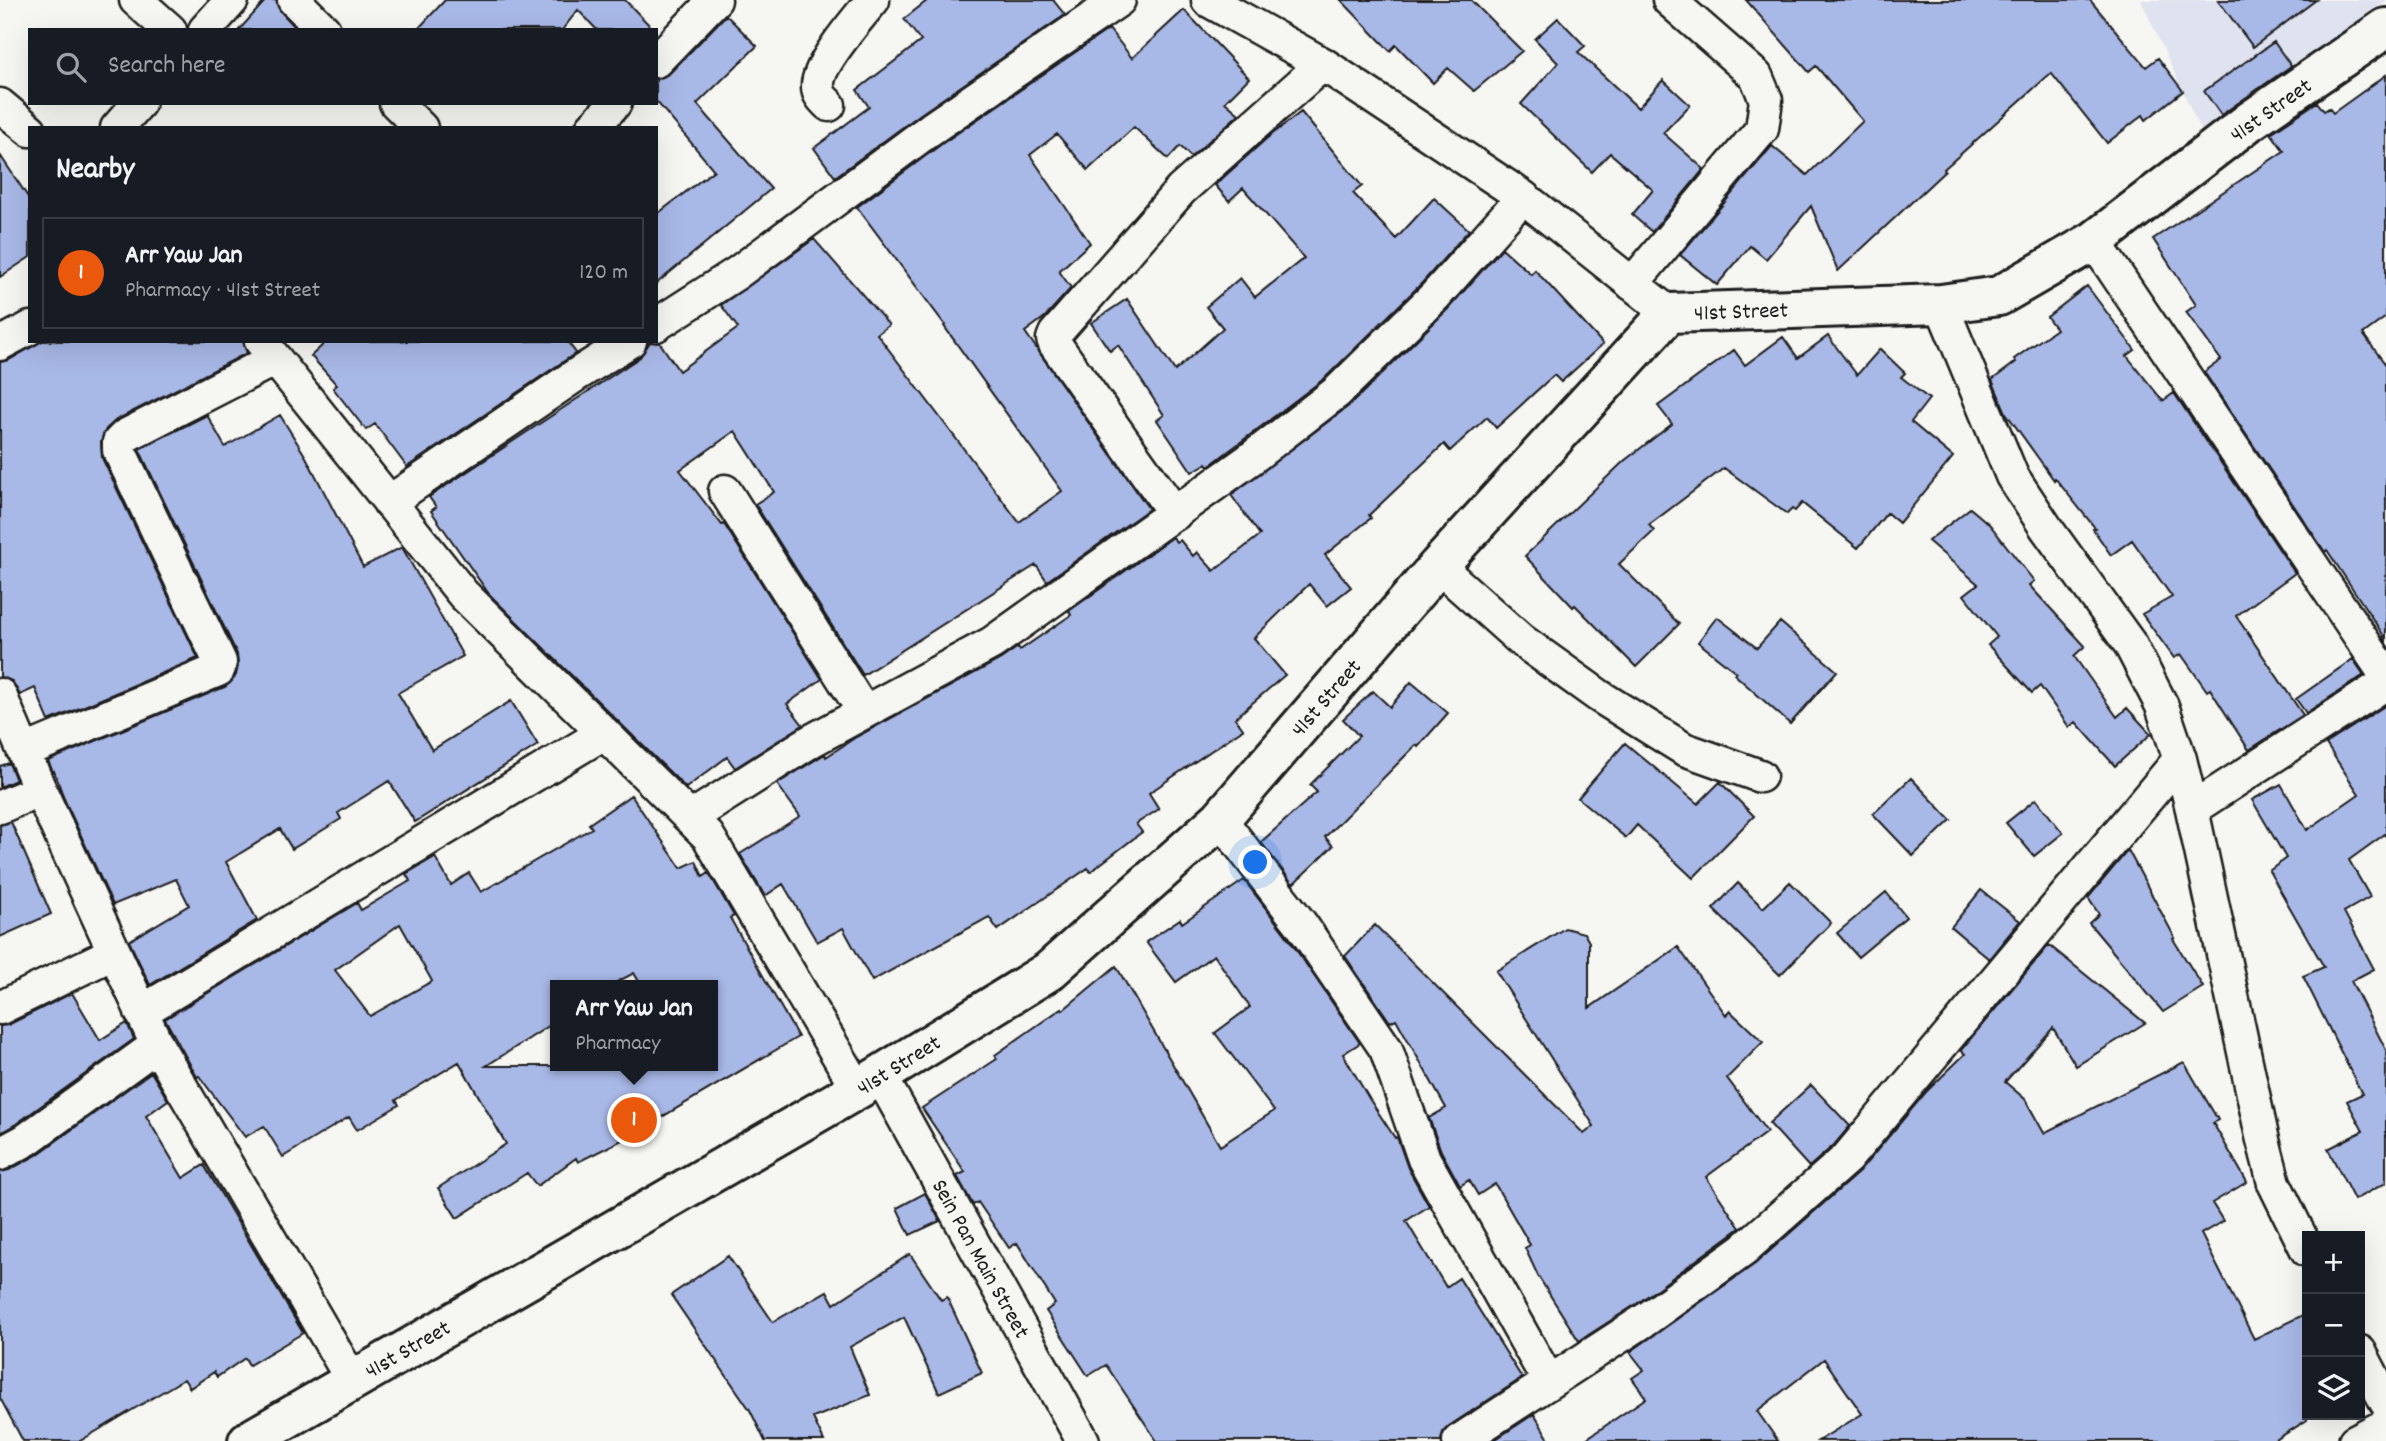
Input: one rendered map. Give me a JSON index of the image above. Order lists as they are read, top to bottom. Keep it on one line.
{"streets":{"main road":["41st Street"],"street":["Sein Pan Main Street"]},"crossings":[["41st Street","Sein Pan Main Street"]],"page":{"search":"Search here","heading":"Nearby","list":[{"mark":"1","name":"Arr Yaw Jan","note":"Pharmacy · 41st Street","value":"120 m"}],"popup":["Arr Yaw Jan","Pharmacy"],"pins":"1","map_buttons":["+","−"]}}
